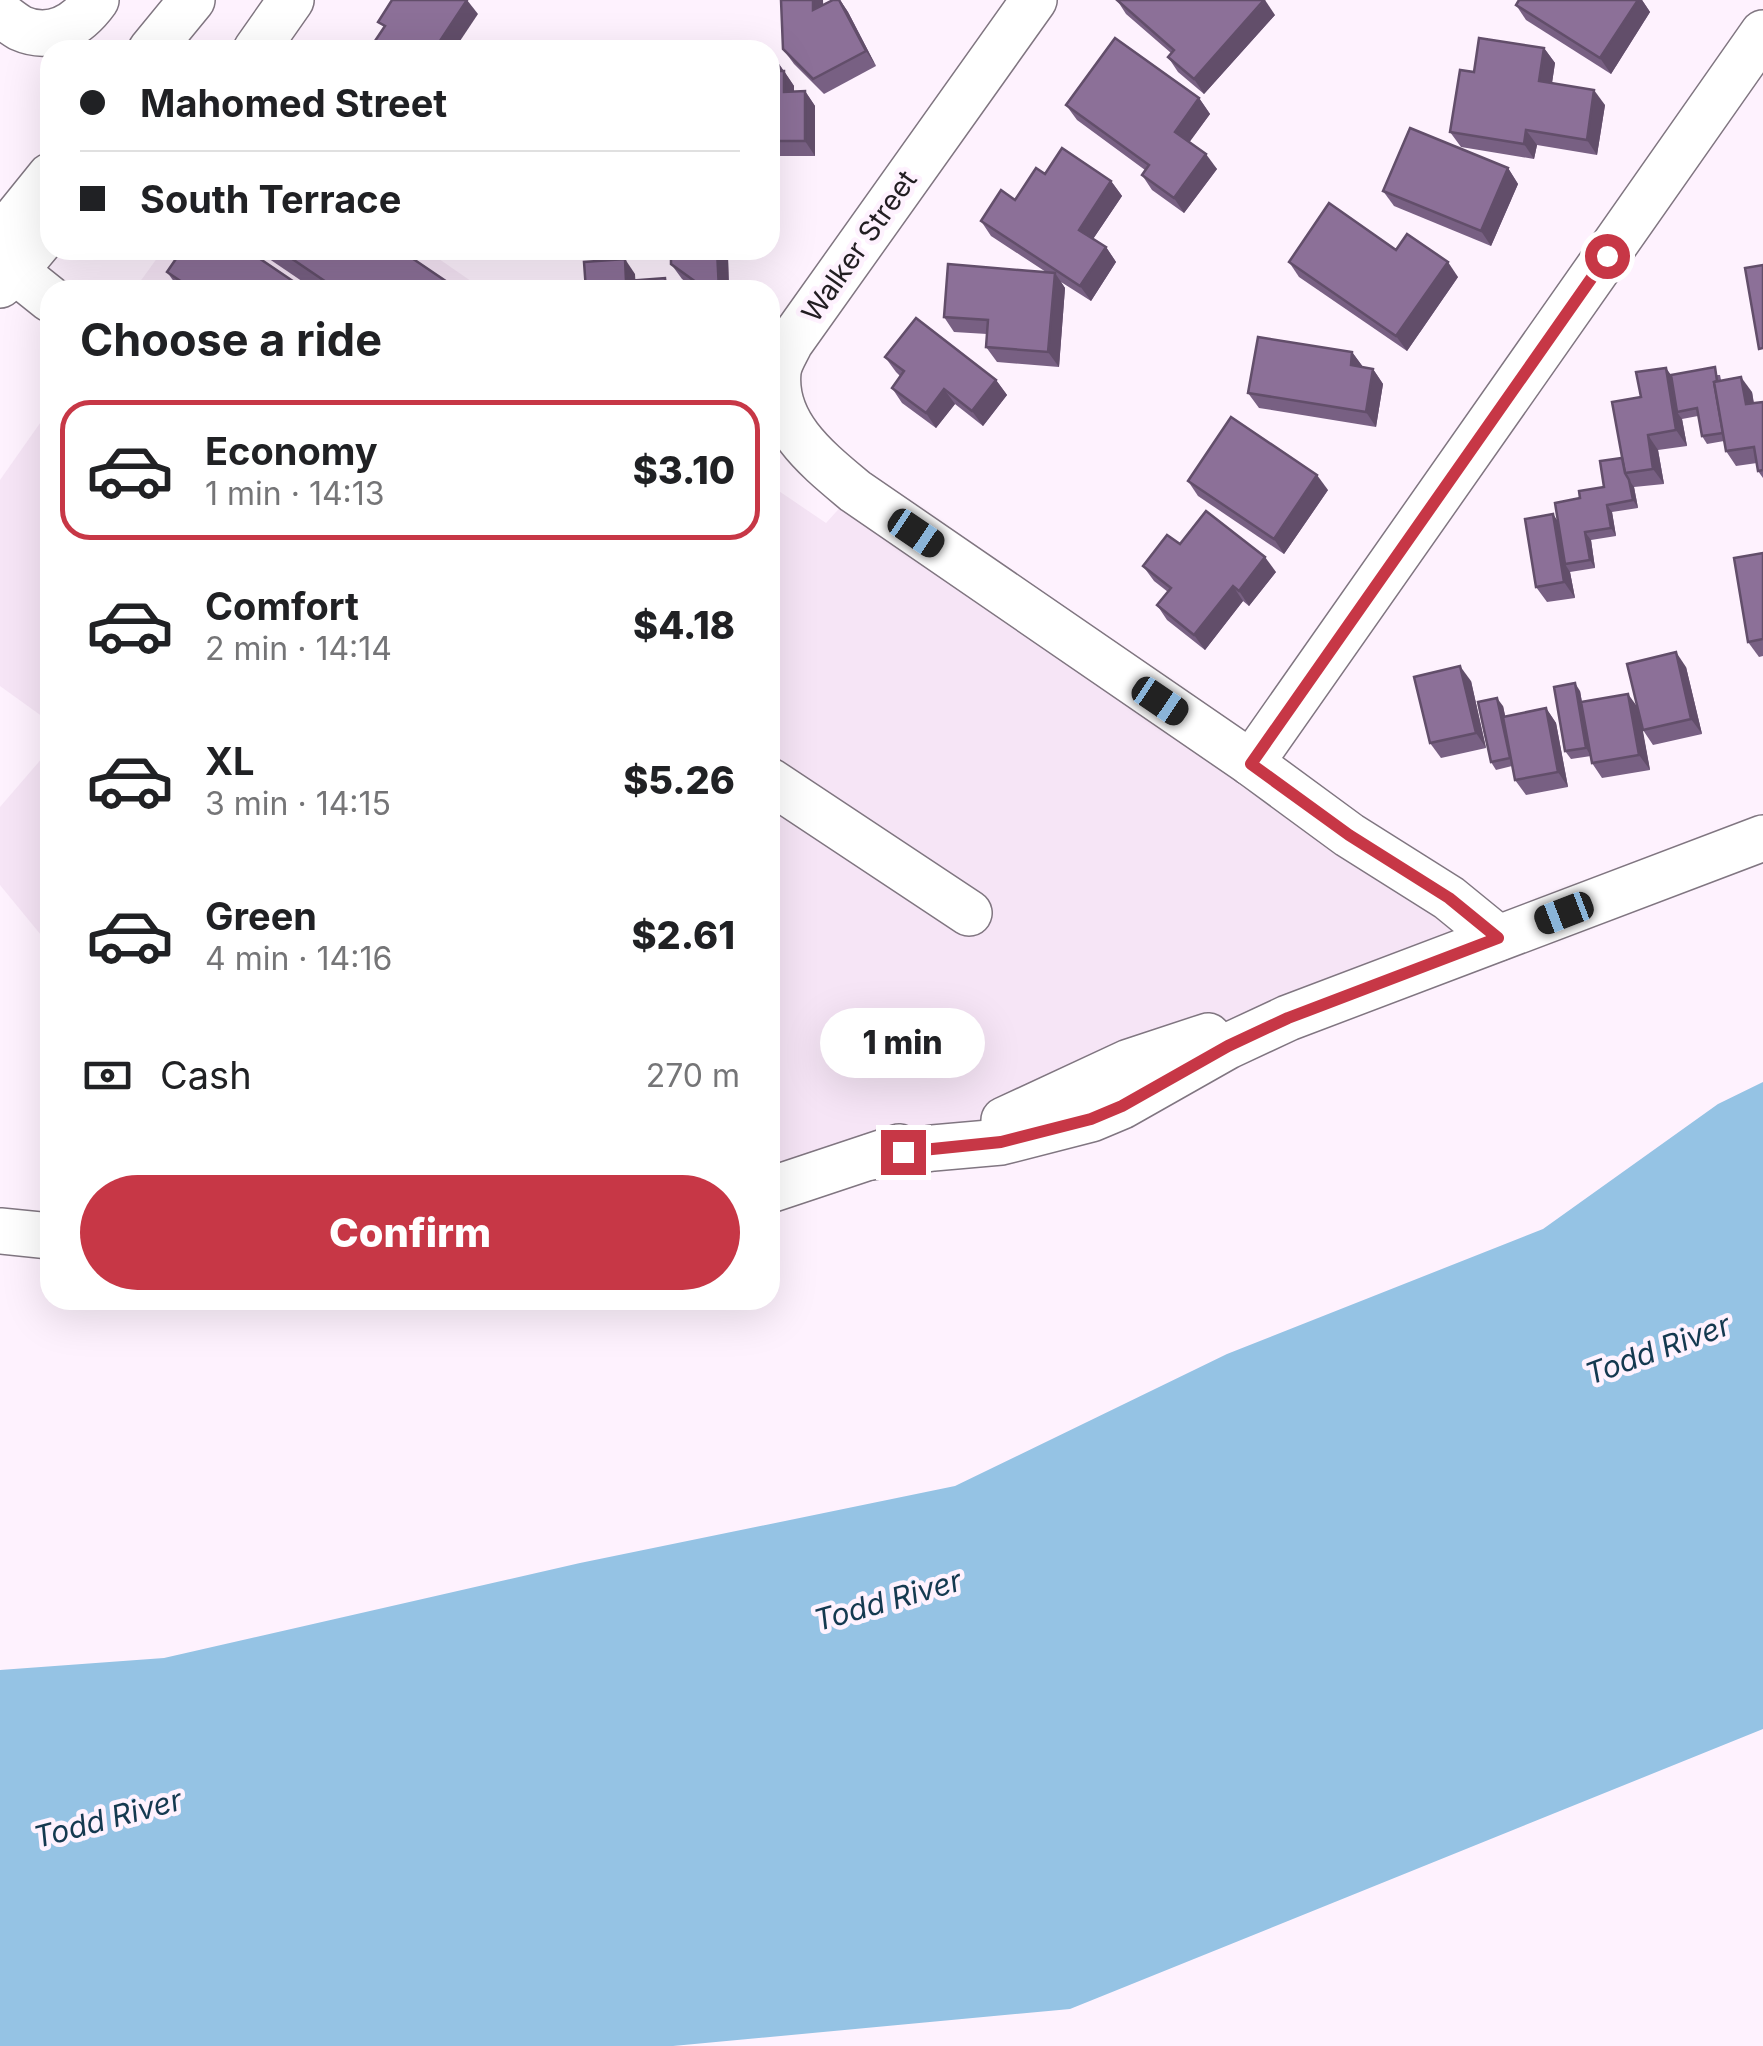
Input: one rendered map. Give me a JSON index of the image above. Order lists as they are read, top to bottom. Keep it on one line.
{"streets":{"street":["Walker Street"]},"water":["Todd River"],"page":{"banner":["Mahomed Street","South Terrace"],"heading":"Choose a ride","list":[{"name":"Economy","note":"1 min · 14:13","value":"$3.10"},{"name":"Comfort","note":"2 min · 14:14","value":"$4.18"},{"name":"XL","note":"3 min · 14:15","value":"$5.26"},{"name":"Green","note":"4 min · 14:16","value":"$2.61"}],"bubble":"1 min","pay":["Cash","270 m"],"buttons":"Confirm"}}
